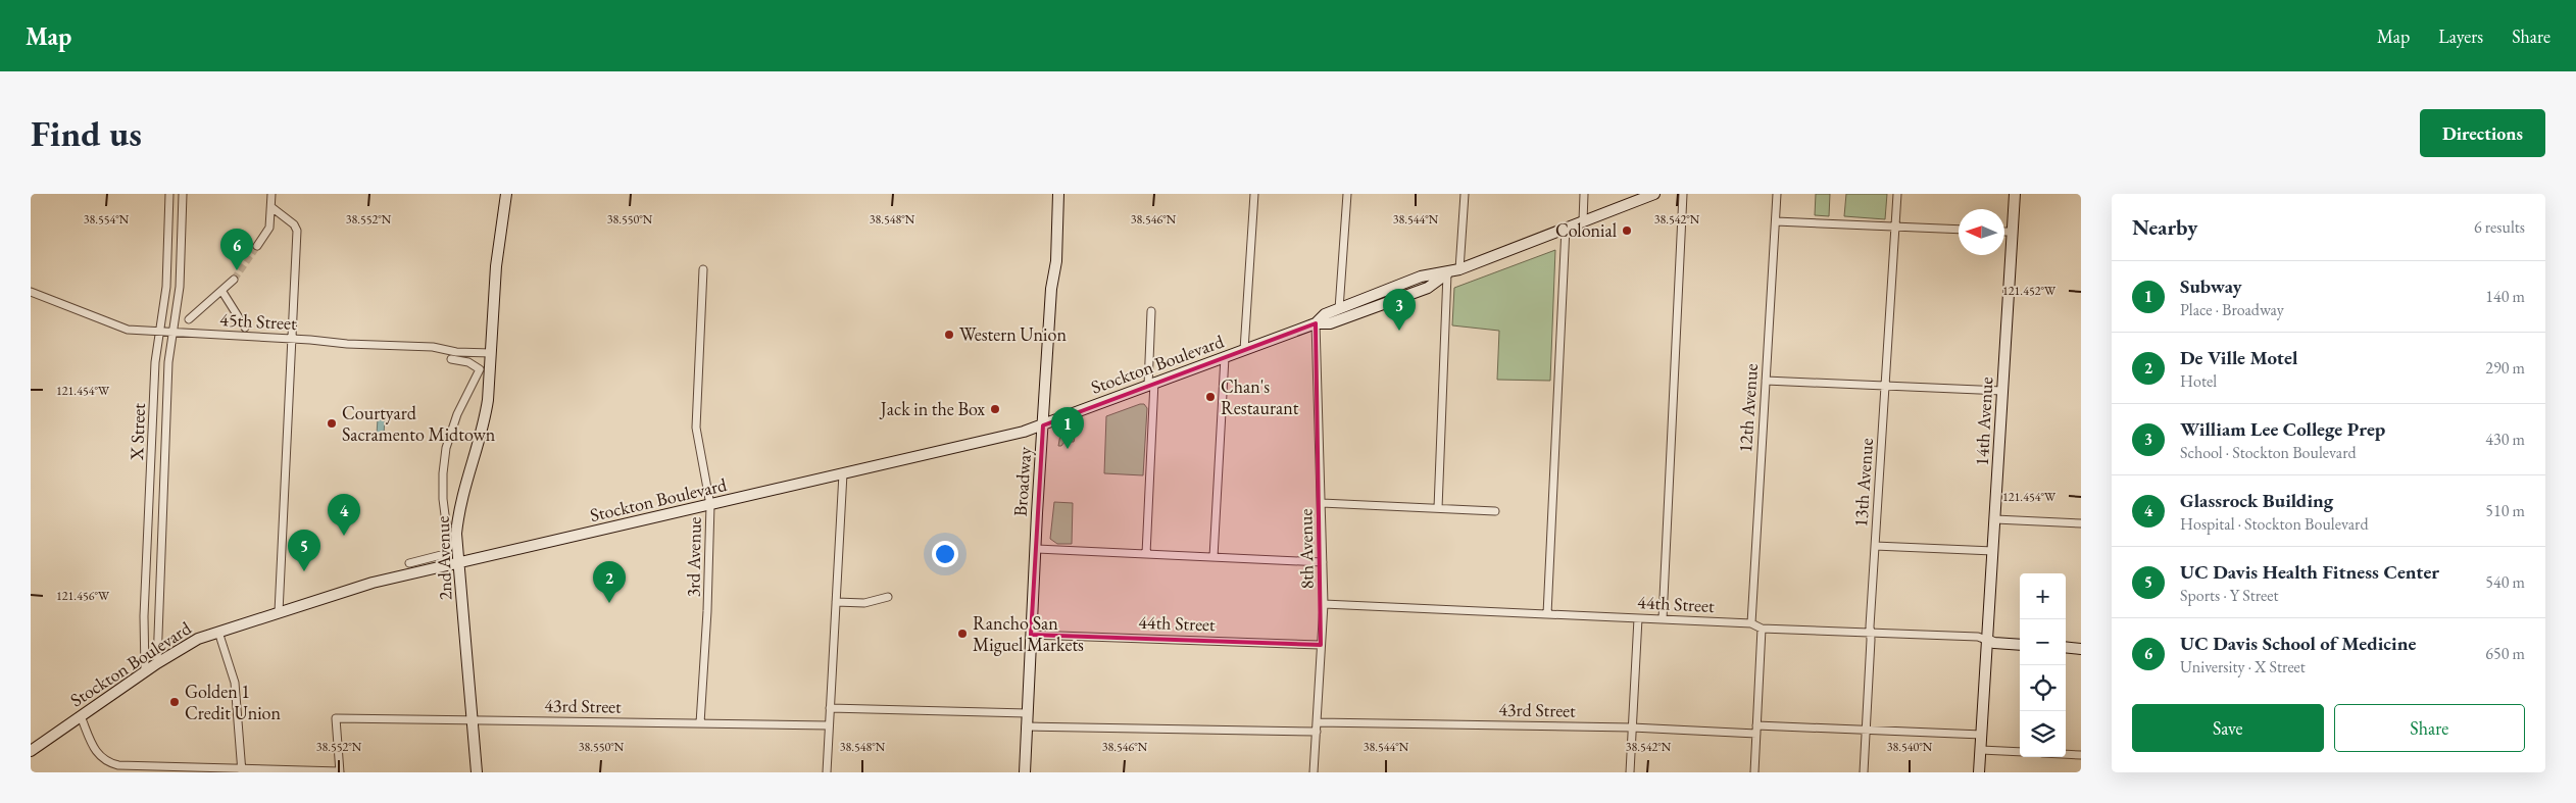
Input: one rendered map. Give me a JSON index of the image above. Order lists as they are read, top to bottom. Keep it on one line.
{"streets":{"main road":["Stockton Boulevard","14th Avenue","Broadway","2nd Avenue","44th Street"],"street":["45th Street","12th Avenue","X Street","13th Avenue","8th Avenue","3rd Avenue","43rd Street"]},"crossings":[["45th Street","X Street"],["45th Street","2nd Avenue"],["Stockton Boulevard","X Street"],["Stockton Boulevard","Broadway"],["Stockton Boulevard","8th Avenue"],["Stockton Boulevard","3rd Avenue"],["Stockton Boulevard","2nd Avenue"],["12th Avenue","44th Street"],["14th Avenue","44th Street"],["Broadway","44th Street"],["13th Avenue","44th Street"],["8th Avenue","44th Street"],["8th Avenue","43rd Street"],["3rd Avenue","43rd Street"],["2nd Avenue","43rd Street"]],"places":["Colonial","Western Union","Chan's Restaurant","Jack in the Box","Courtyard Sacramento Midtown","Rancho San Miguel Markets","Golden 1 Credit Union"],"north":"left","page":{"header":"Map","nav":["Map","Layers","Share"],"buttons":["Directions",["Save","Share"]],"title":"Find us","heading":["Nearby","6 results"],"pins":["6","3","1","4","5","2"],"list":[{"mark":"1","name":"Subway","note":"Place · Broadway","value":"140 m"},{"mark":"2","name":"De Ville Motel","note":"Hotel","value":"290 m"},{"mark":"3","name":"William Lee College Prep","note":"School · Stockton Boulevard","value":"430 m"},{"mark":"4","name":"Glassrock Building","note":"Hospital · Stockton Boulevard","value":"510 m"},{"mark":"5","name":"UC Davis Health Fitness Center","note":"Sports · Y Street","value":"540 m"},{"mark":"6","name":"UC Davis School of Medicine","note":"University · X Street","value":"650 m"}],"map_buttons":["+","−"]},"coordinates":["38.554°N","38.552°N","38.550°N","38.548°N","38.546°N","38.544°N","38.542°N","121.452°W","121.454°W","121.456°W","38.540°N"]}
